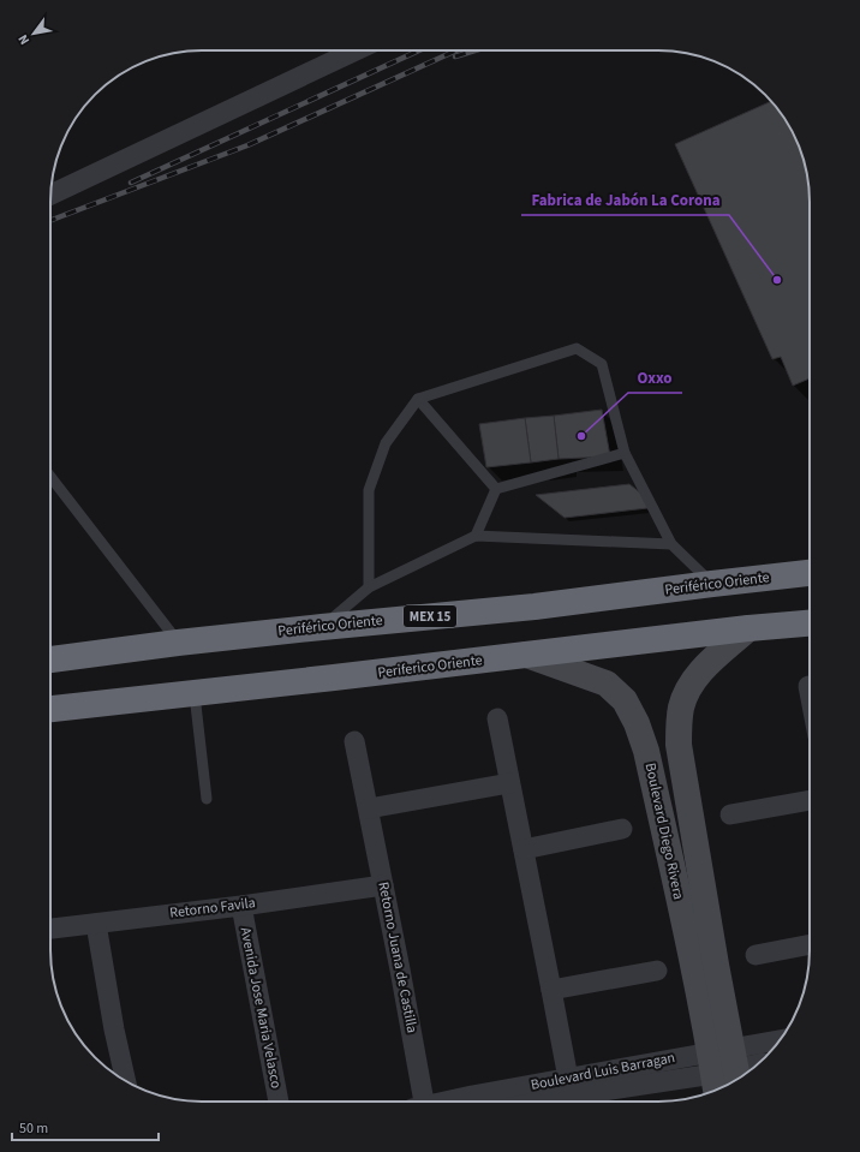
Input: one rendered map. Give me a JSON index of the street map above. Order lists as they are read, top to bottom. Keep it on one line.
{"streets":{"highway":["Periférico Oriente","MEX 15","Periferico Oriente"],"street":["Boulevard Diego Rivera","Retorno Favila","Retorno Juana de Castilla","Avenida Jose Maria Velasco","Boulevard Luis Barragan"]},"crossings":[["Periferico Oriente","Boulevard Diego Rivera"],["Boulevard Diego Rivera","Boulevard Luis Barragan"],["Retorno Favila","Retorno Juana de Castilla"],["Retorno Favila","Avenida Jose Maria Velasco"]],"places":["Fabrica de Jabón La Corona","Oxxo"],"scale_bar":"50 m","north":"bottom left"}
